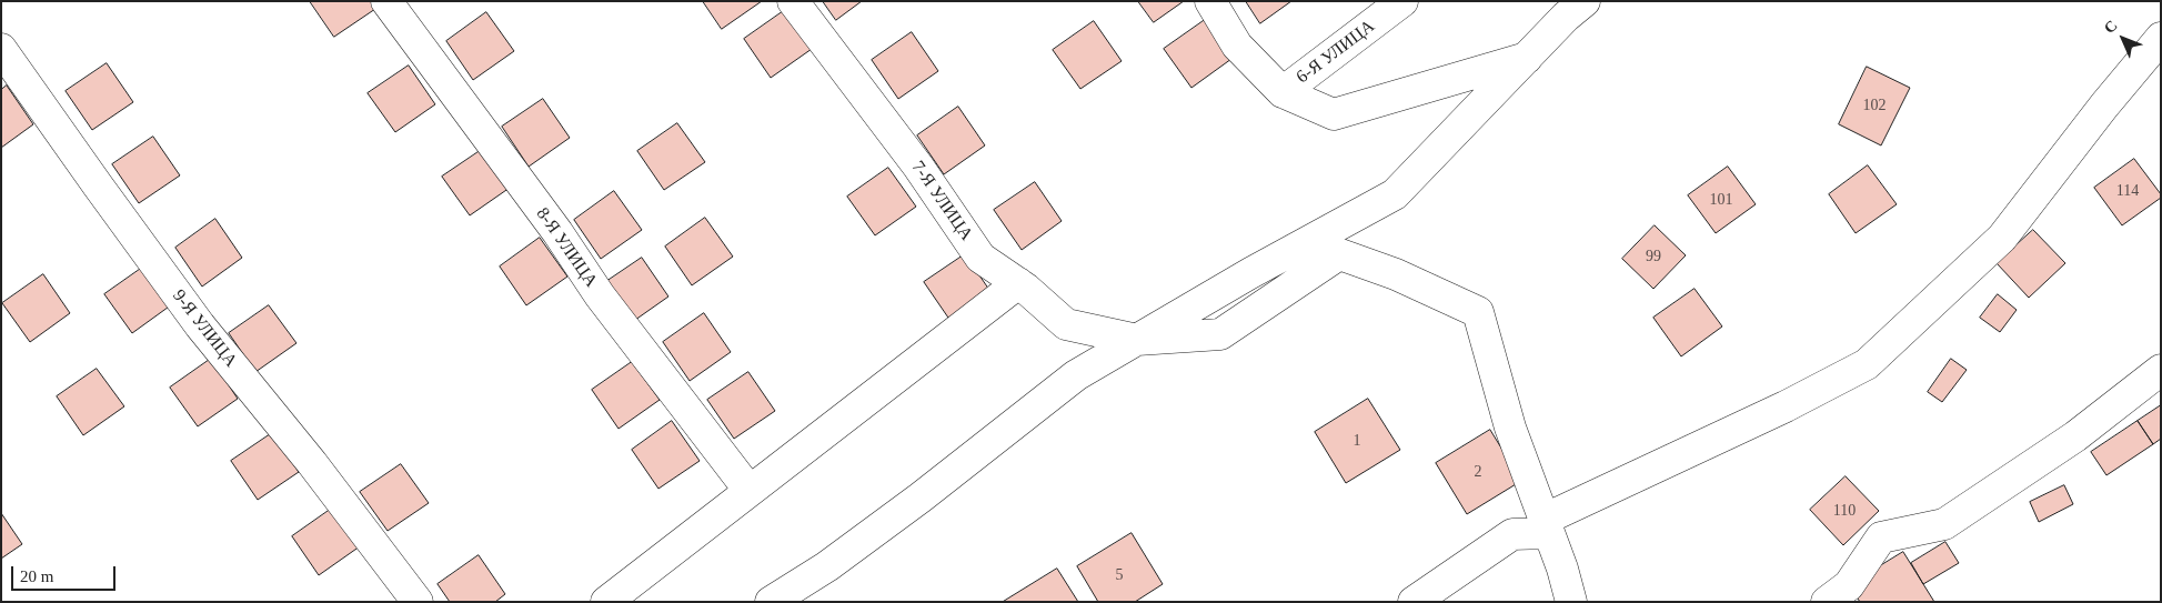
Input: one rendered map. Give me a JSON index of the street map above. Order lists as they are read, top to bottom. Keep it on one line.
{"streets":{"street":["6-Я УЛИЦА","7-Я УЛИЦА","8-Я УЛИЦА","9-Я УЛИЦА"]},"house_numbers":["102","114","101","99","1","2","110","5"],"scale_bar":"20 m","north":"top left"}
